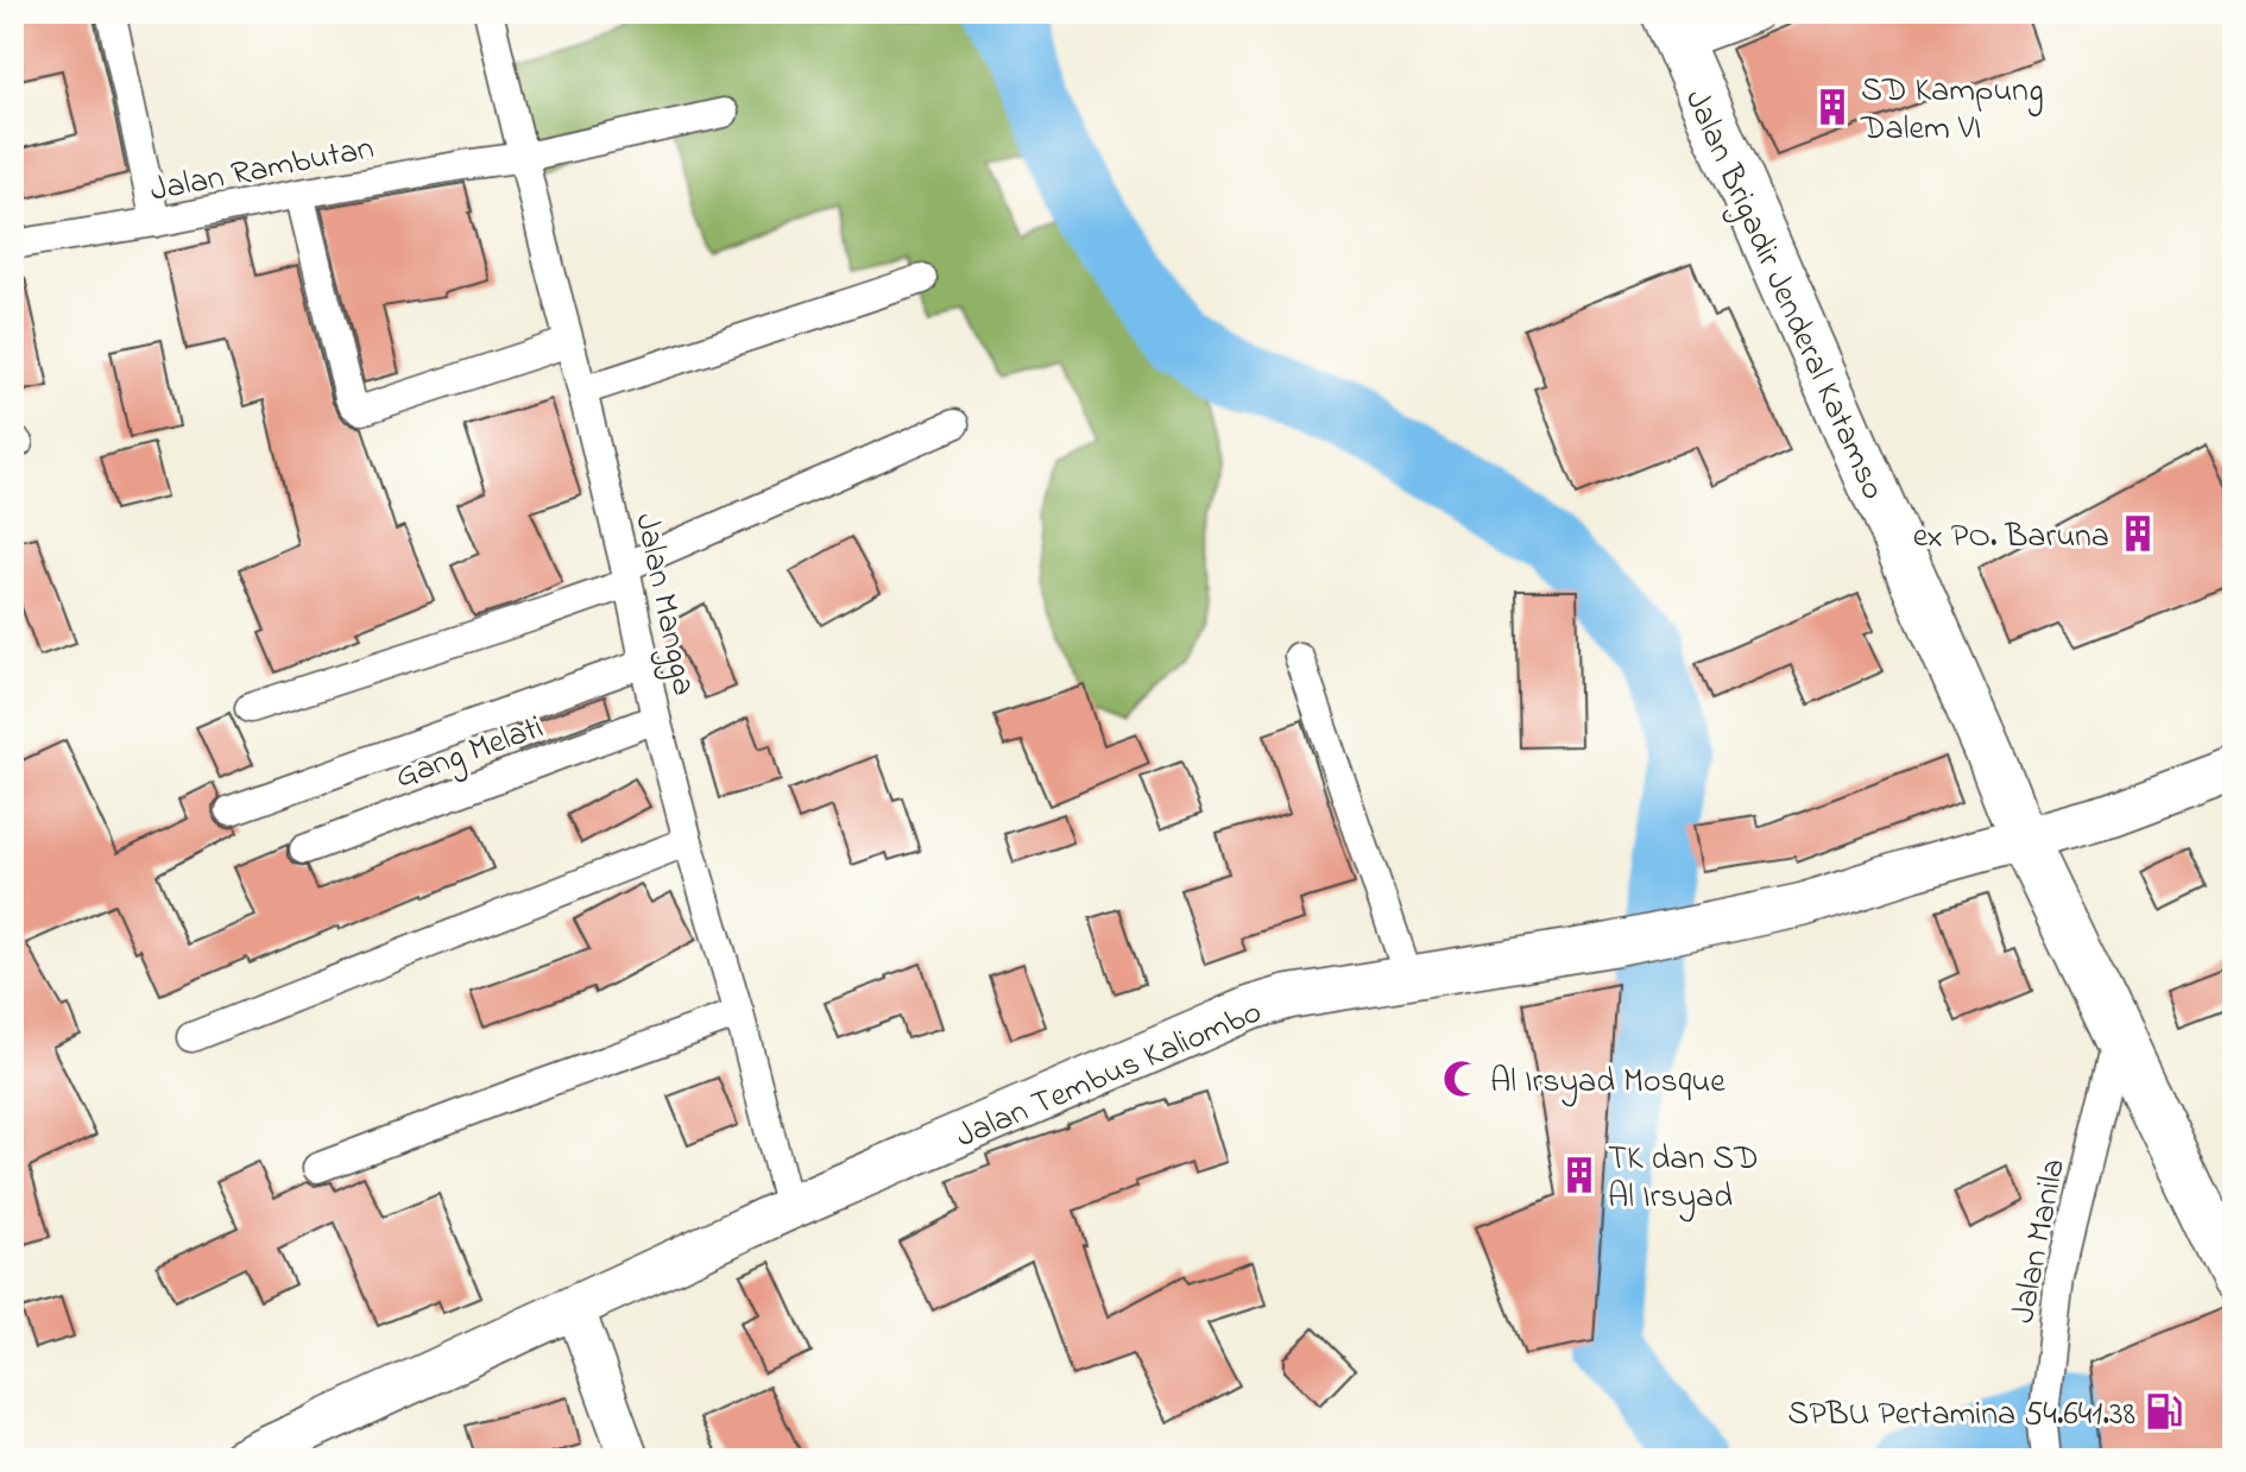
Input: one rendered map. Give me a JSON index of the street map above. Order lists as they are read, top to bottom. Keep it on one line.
{"streets":{"main road":["Jalan Brigadir Jenderal Katamso","Jalan Tembus Kaliombo"],"street":["Jalan Rambutan","Jalan Mangga","Gang Melati","Jalan Manila"]},"crossings":[["Jalan Rambutan","Jalan Mangga"],["Jalan Brigadir Jenderal Katamso","Jalan Tembus Kaliombo"],["Jalan Brigadir Jenderal Katamso","Jalan Manila"],["Jalan Mangga","Gang Melati"],["Jalan Mangga","Jalan Tembus Kaliombo"]],"places":{"building":["SD Kampung Dalem VI","ex PO. Baruna","TK dan SD Al Irsyad"],"mosque":["Al Irsyad Mosque"],"fuel station":["SPBU Pertamina 54.641.38"]}}
